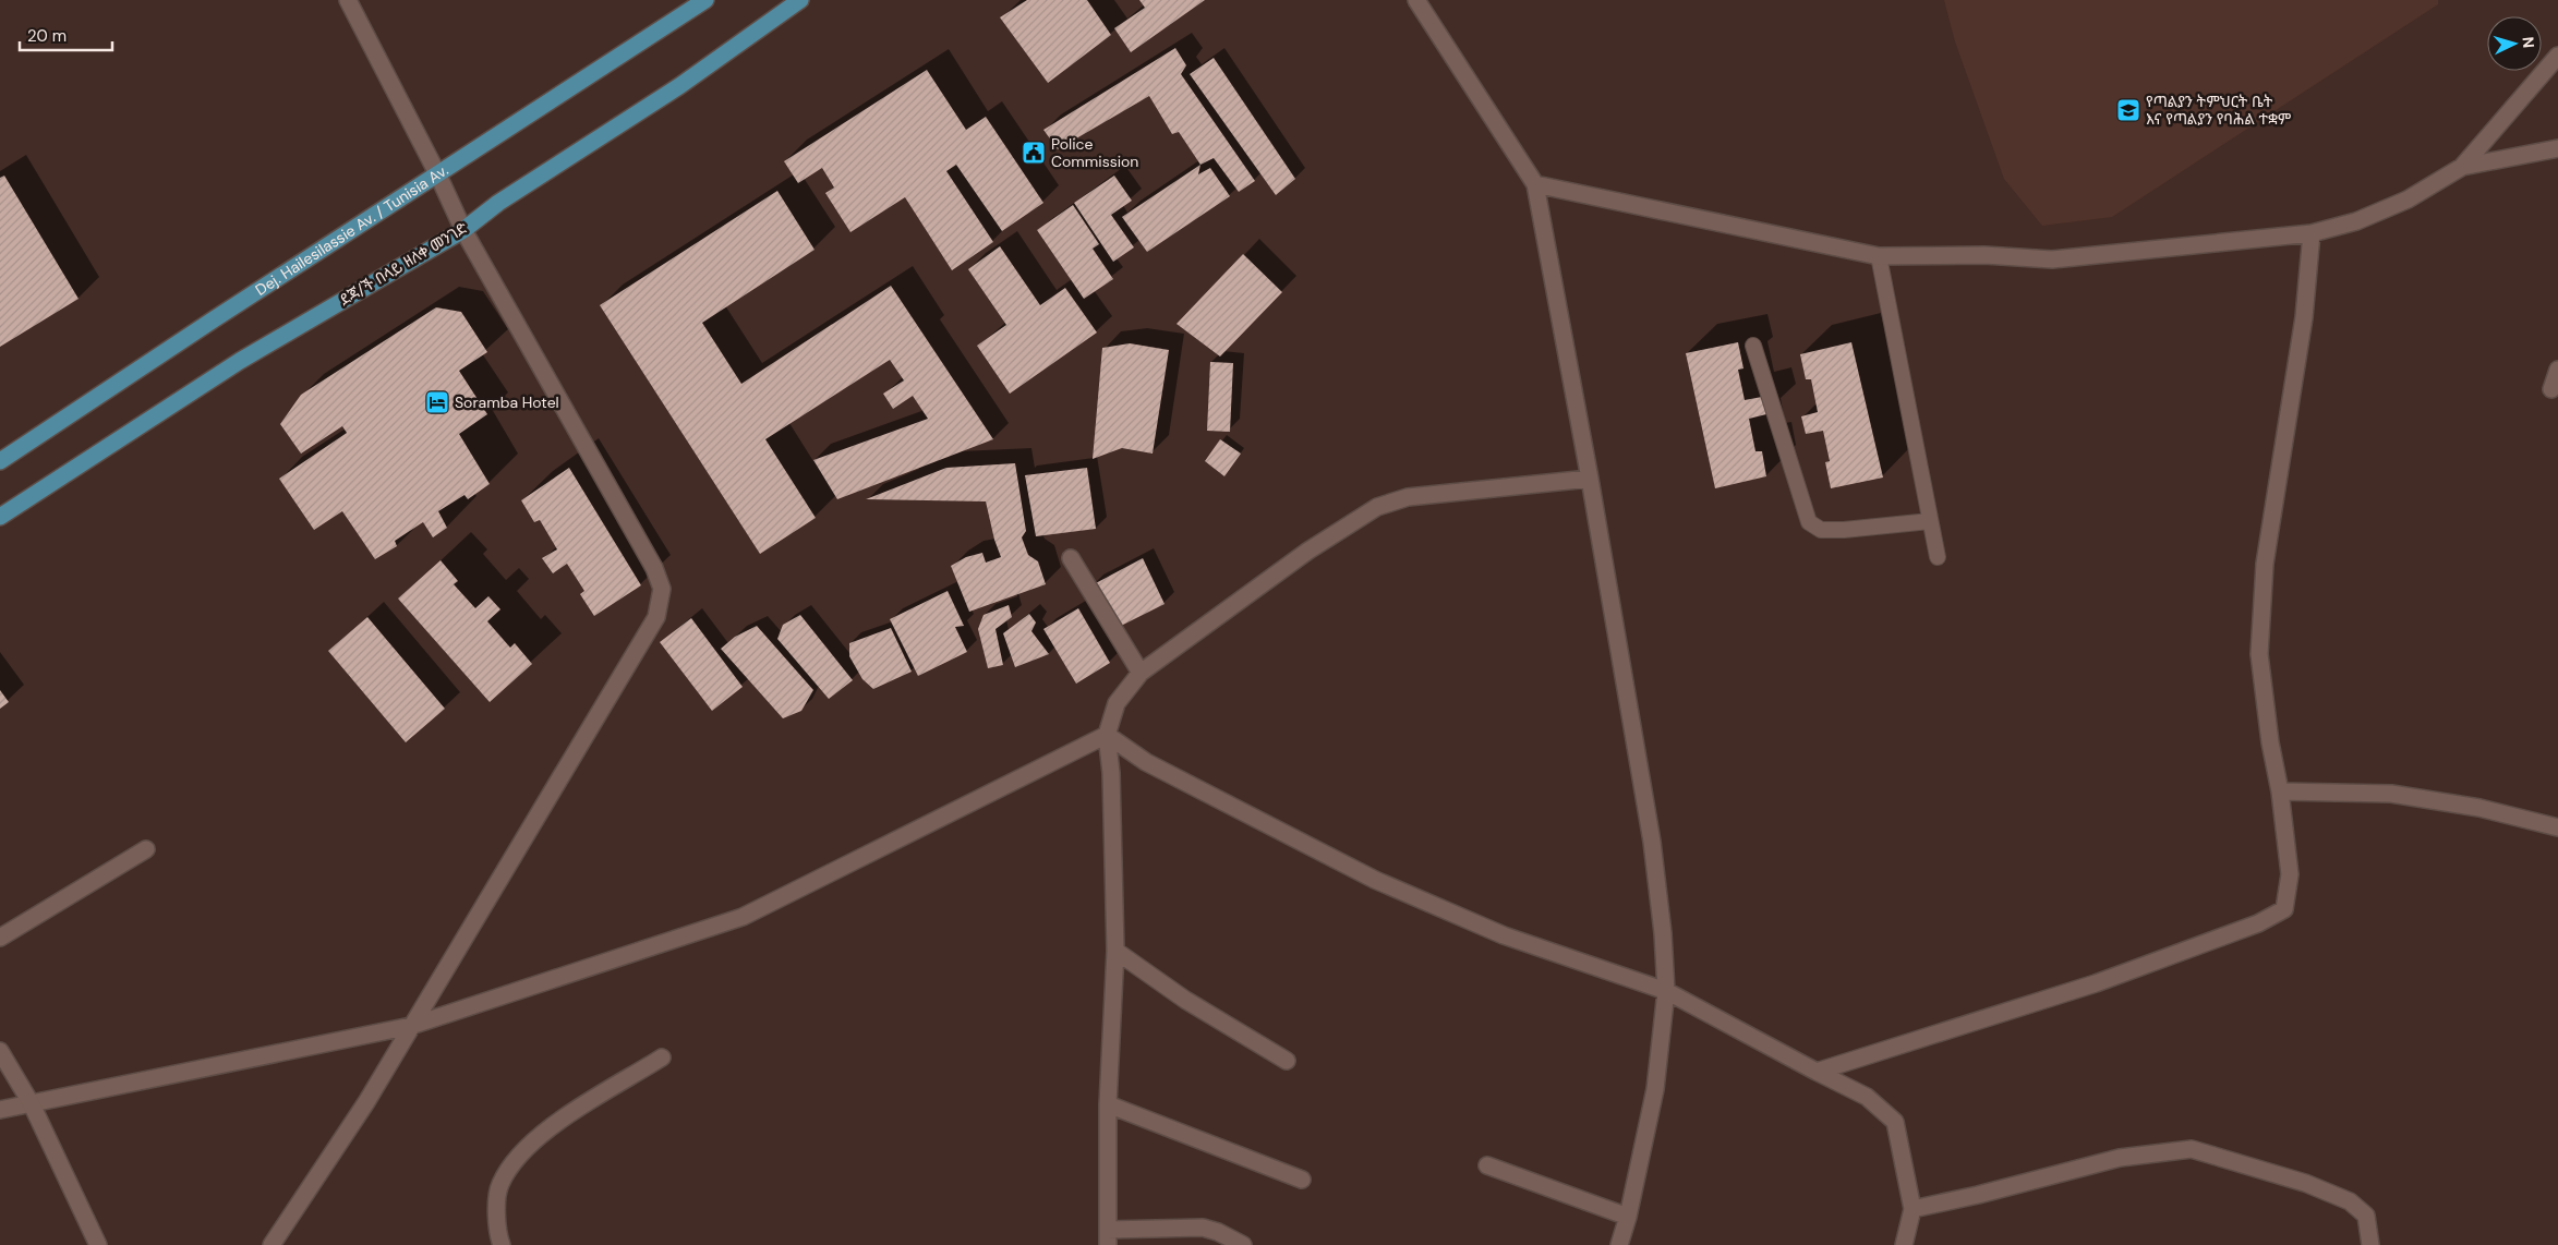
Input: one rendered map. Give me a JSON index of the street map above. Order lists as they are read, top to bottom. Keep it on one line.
{"streets":{"main road":["Dej. Hailesilassie Av. / Tunisia Av.","ደጃ/ች በላይ ዘለቀ መንገድ"]},"places":{"school or university":["የጣልያን ትምህርት ቤት እና የጣልያን የባሕል ተቋም"],"public building":["Police Commission"],"hotel":["Soramba Hotel"]},"scale_bar":"20 m","north":"right"}
